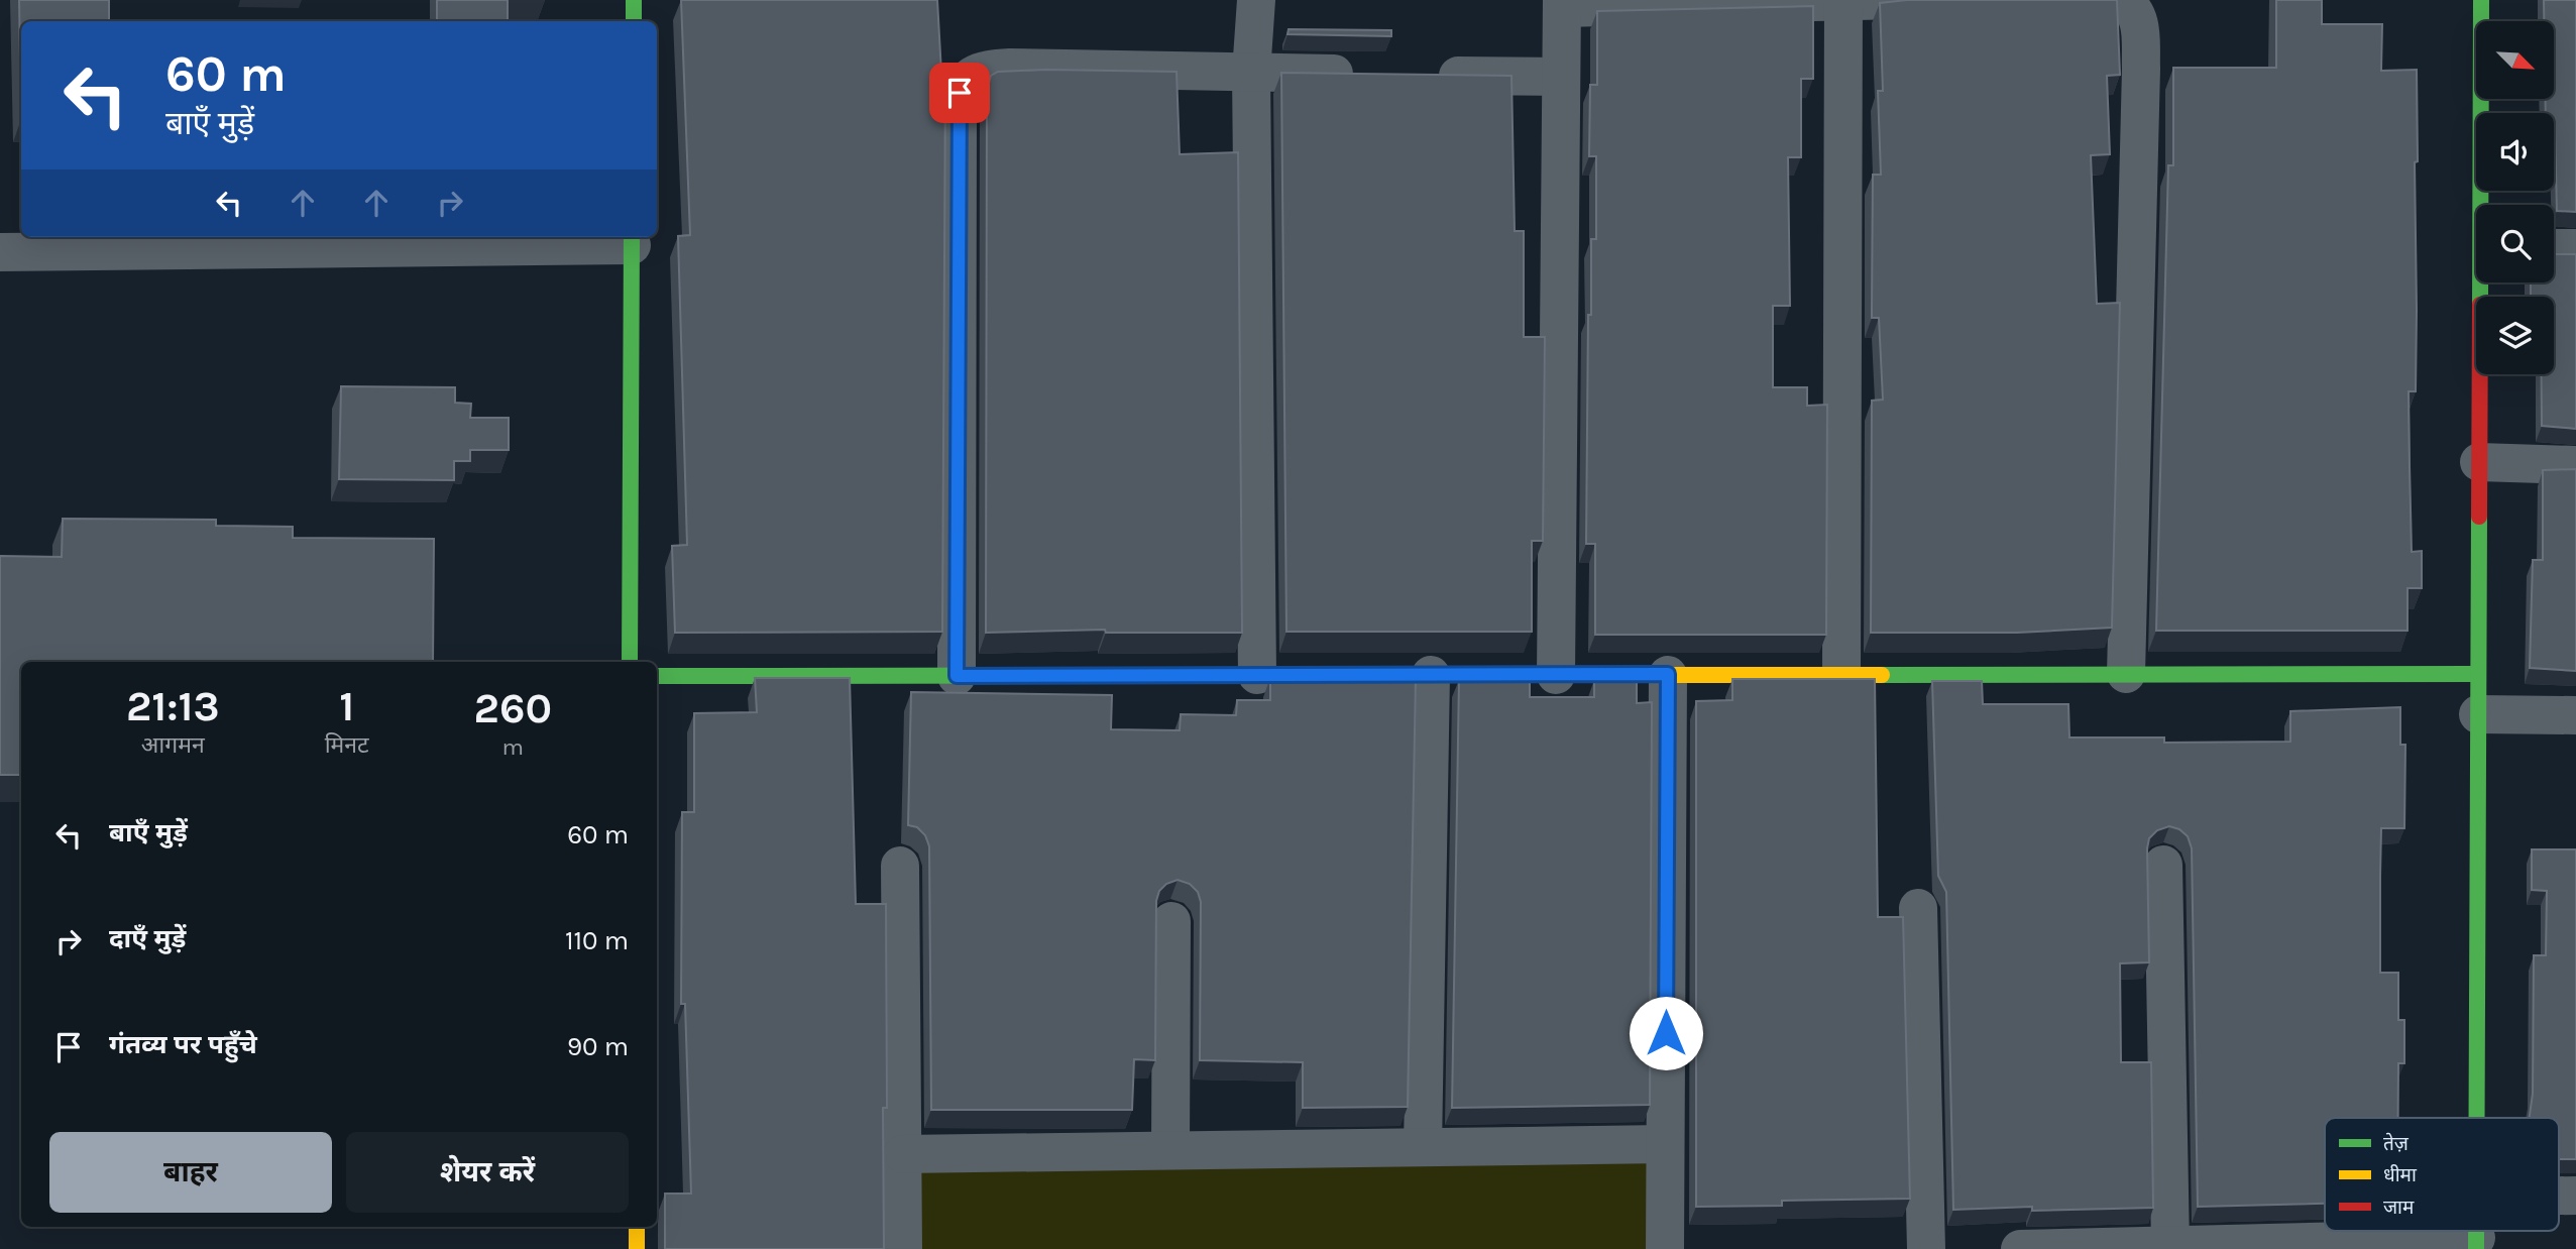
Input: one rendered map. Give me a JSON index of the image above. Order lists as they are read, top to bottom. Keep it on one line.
{"legend":["तेज़","धीमा","जाम"],"north":"bottom right","page":{"turn":["60 m","बाएँ मुड़ें"],"eta":["21:13","आगमन","1","मिनट","260","m"],"list":[{"name":"बाएँ मुड़ें","value":"60 m"},{"name":"दाएँ मुड़ें","value":"110 m"},{"name":"गंतव्य पर पहुँचे","value":"90 m"}],"buttons":["बाहर","शेयर करें"]}}
